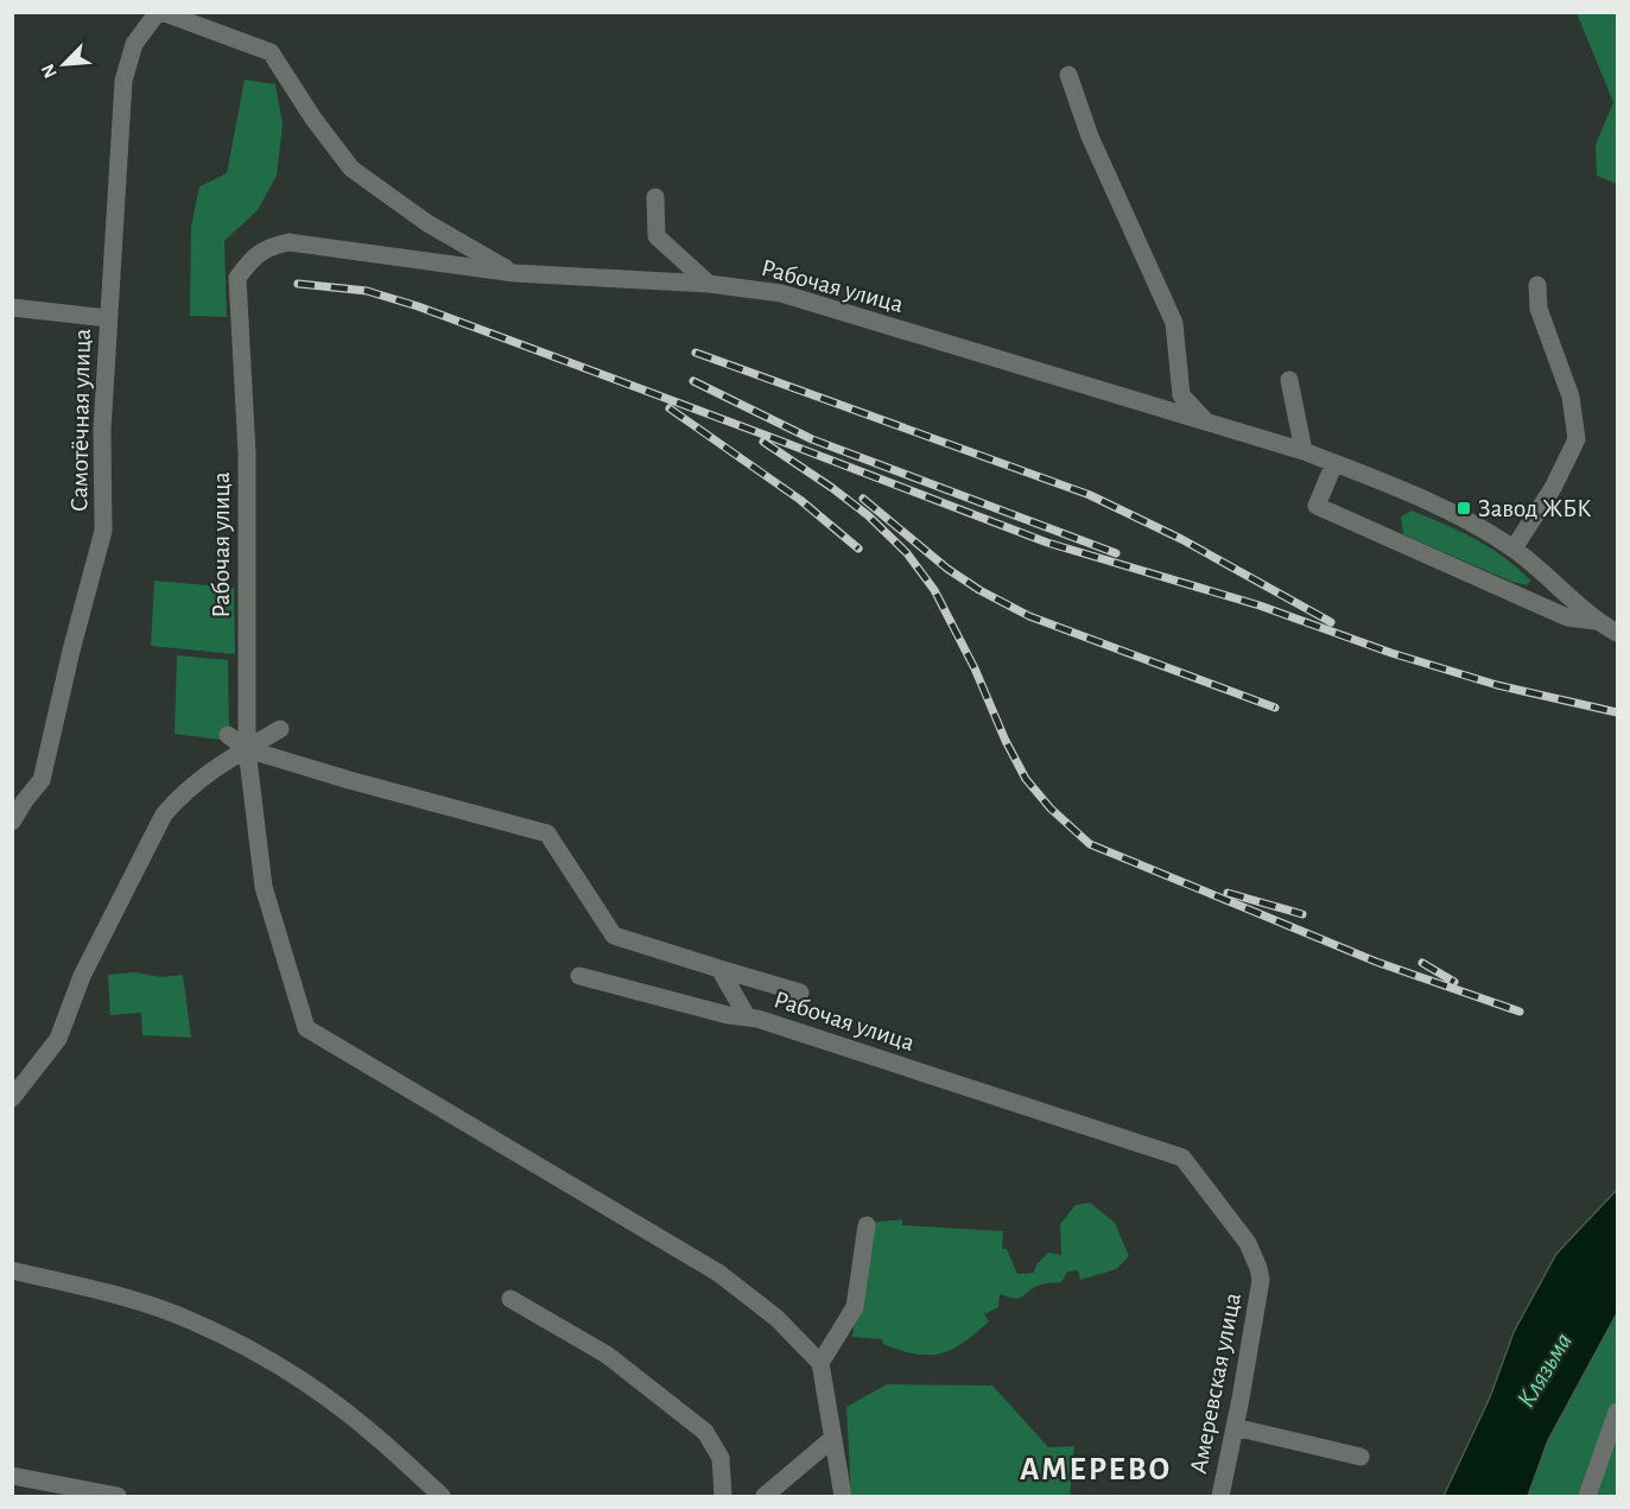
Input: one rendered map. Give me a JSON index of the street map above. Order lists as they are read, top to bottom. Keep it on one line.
{"streets":{"street":["Рабочая улица","Самотёчная улица","Амеревская улица"]},"crossings":[["Рабочая улица","Амеревская улица"]],"districts":["АМЕРЕВО"],"water":["Клязьма"],"places":{"transit":["Завод ЖБК"]},"north":"bottom left"}
